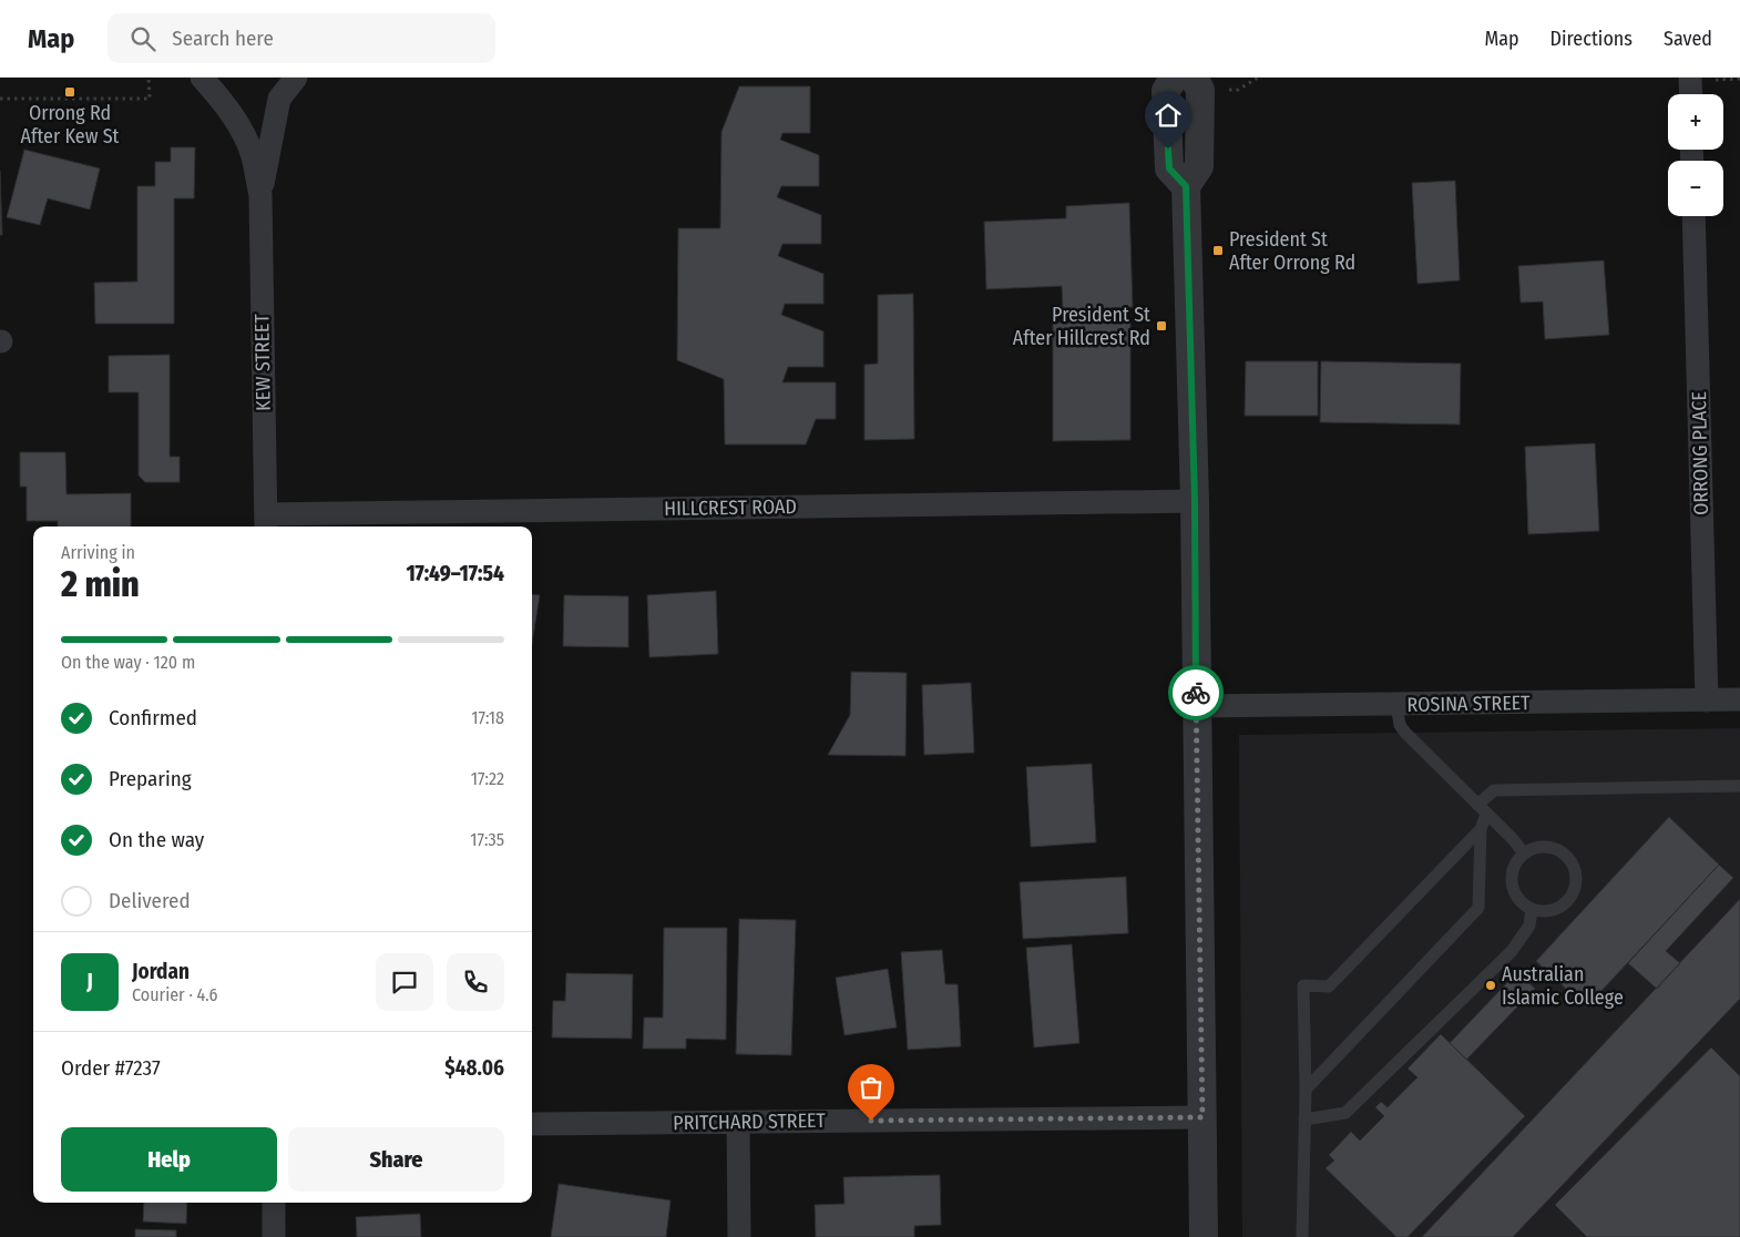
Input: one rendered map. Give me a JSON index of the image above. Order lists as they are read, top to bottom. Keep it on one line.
{"streets":{"street":["KEW STREET","ORRONG PLACE","HILLCREST ROAD","ROSINA STREET","PRITCHARD STREET"]},"crossings":[["KEW STREET","HILLCREST ROAD"],["ORRONG PLACE","ROSINA STREET"]],"places":{"transit":["Orrong Rd After Kew St","President St After Orrong Rd","President St After Hillcrest Rd"],"other":["Australian Islamic College"]},"page":{"header":"Map","search":"Search here","nav":["Map","Directions","Saved"],"map_buttons":["+","−"],"heading":["2 min","Arriving in","17:49–17:54"],"panel":["Jordan","Courier · 4.6","Order #7237","$48.06"],"bar":"On the way · 120 m","list":[["Confirmed","17:18"],["Preparing","17:22"],["On the way","17:35"],"Delivered"],"round":"J","buttons":["Help","Share"]}}
